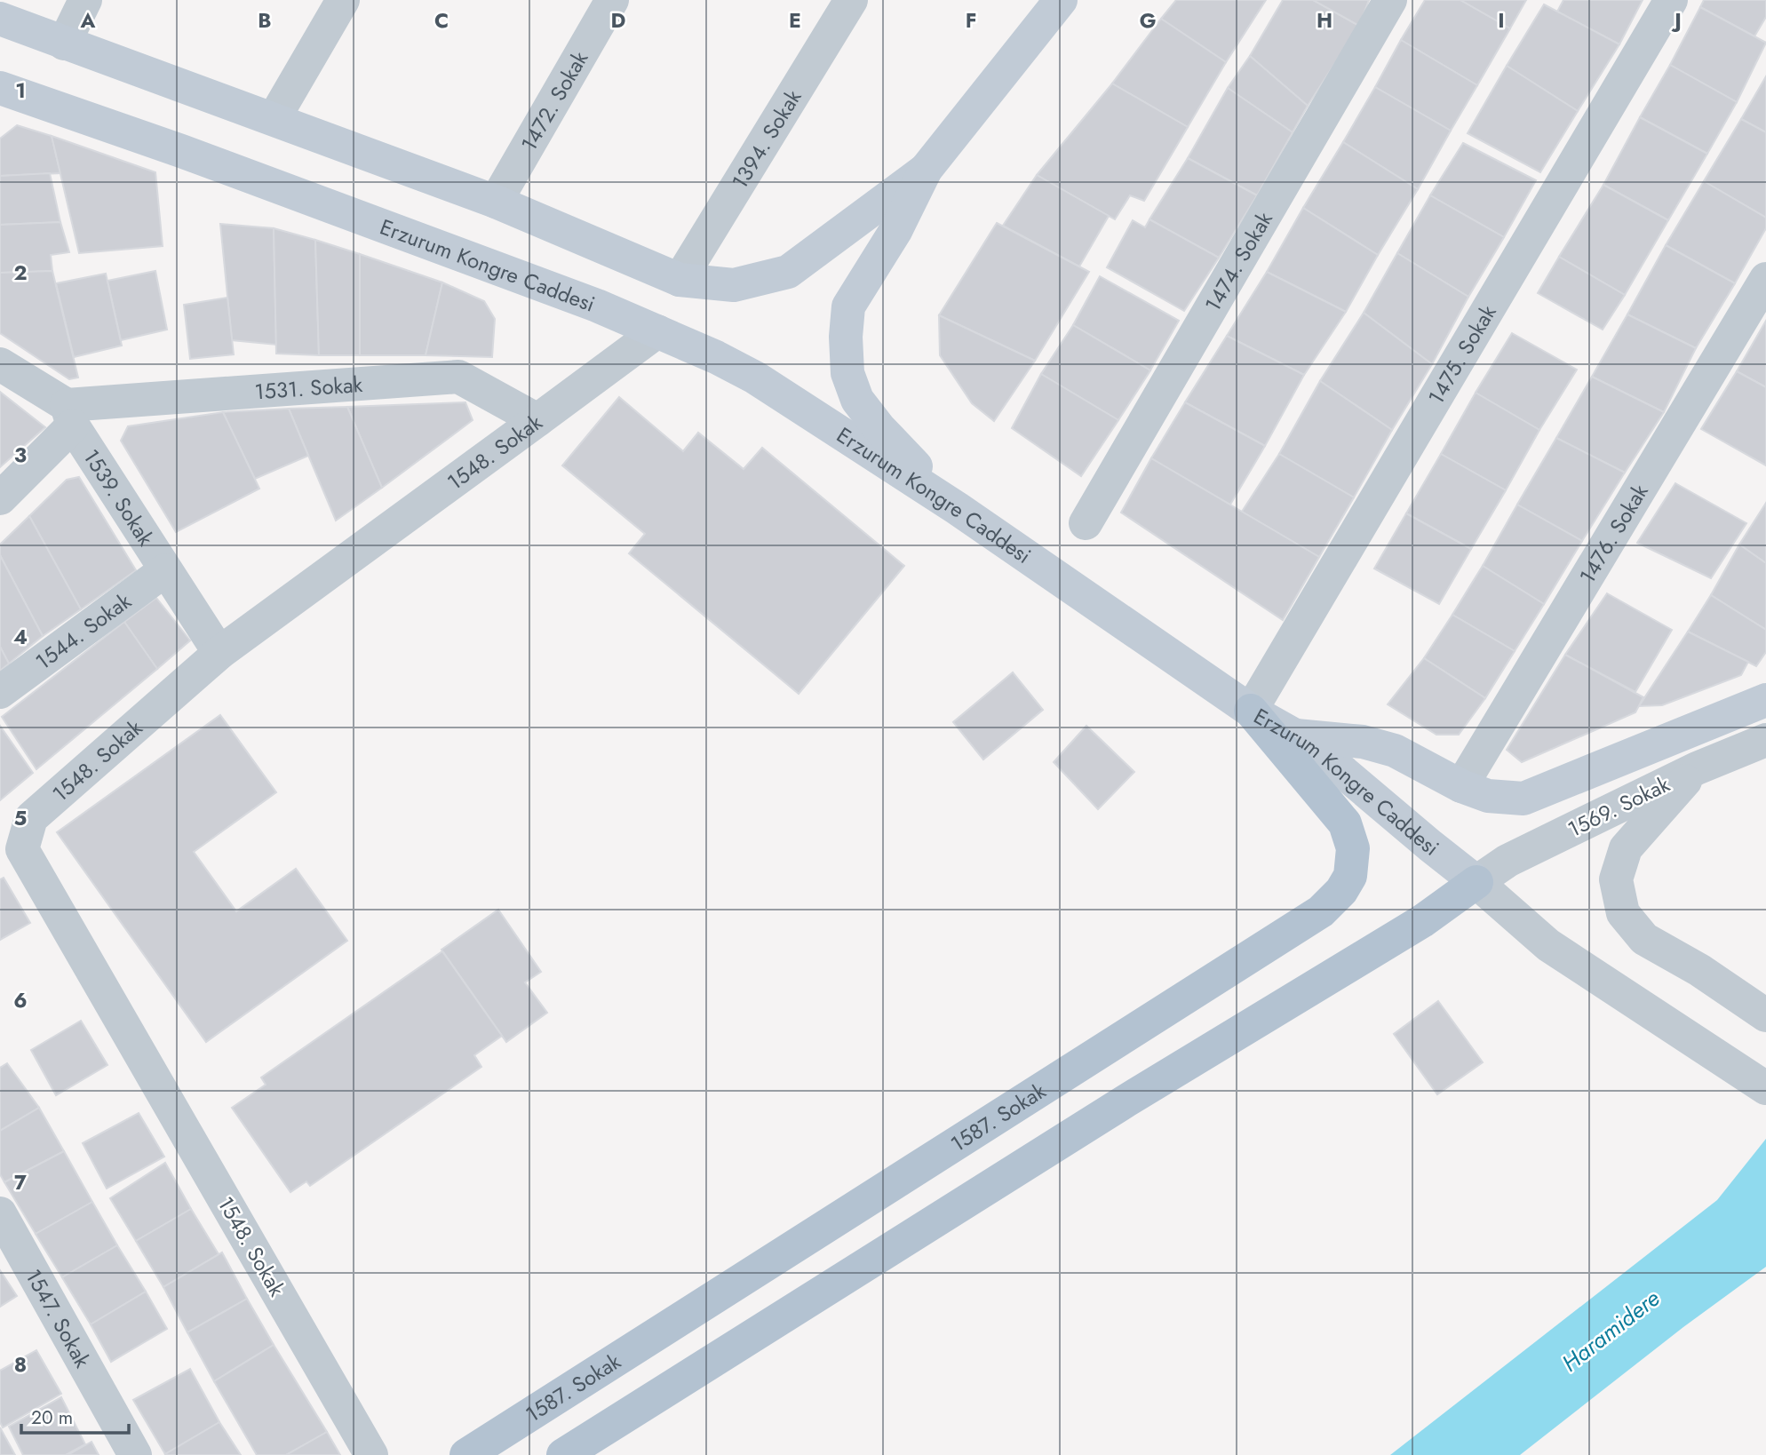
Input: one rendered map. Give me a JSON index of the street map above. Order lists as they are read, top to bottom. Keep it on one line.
{"streets":{"main road":["Erzurum Kongre Caddesi","1587. Sokak"],"street":["1472. Sokak","1394. Sokak","1474. Sokak","1475. Sokak","1531. Sokak","1548. Sokak","1539. Sokak","1476. Sokak","1544. Sokak","1569. Sokak","1547. Sokak"]},"crossings":[["Erzurum Kongre Caddesi","1475. Sokak"],["Erzurum Kongre Caddesi","1548. Sokak"],["Erzurum Kongre Caddesi","1569. Sokak"],["Erzurum Kongre Caddesi","1587. Sokak"],["1475. Sokak","1587. Sokak"],["1531. Sokak","1548. Sokak"],["1531. Sokak","1539. Sokak"],["1548. Sokak","1539. Sokak"],["1539. Sokak","1544. Sokak"]],"water":["Haramidere"],"scale_bar":"20 m","grid":{"columns":["A","B","C","D","E","F","G","H","I","J"],"rows":["1","2","3","4","5","6","7","8"]}}
